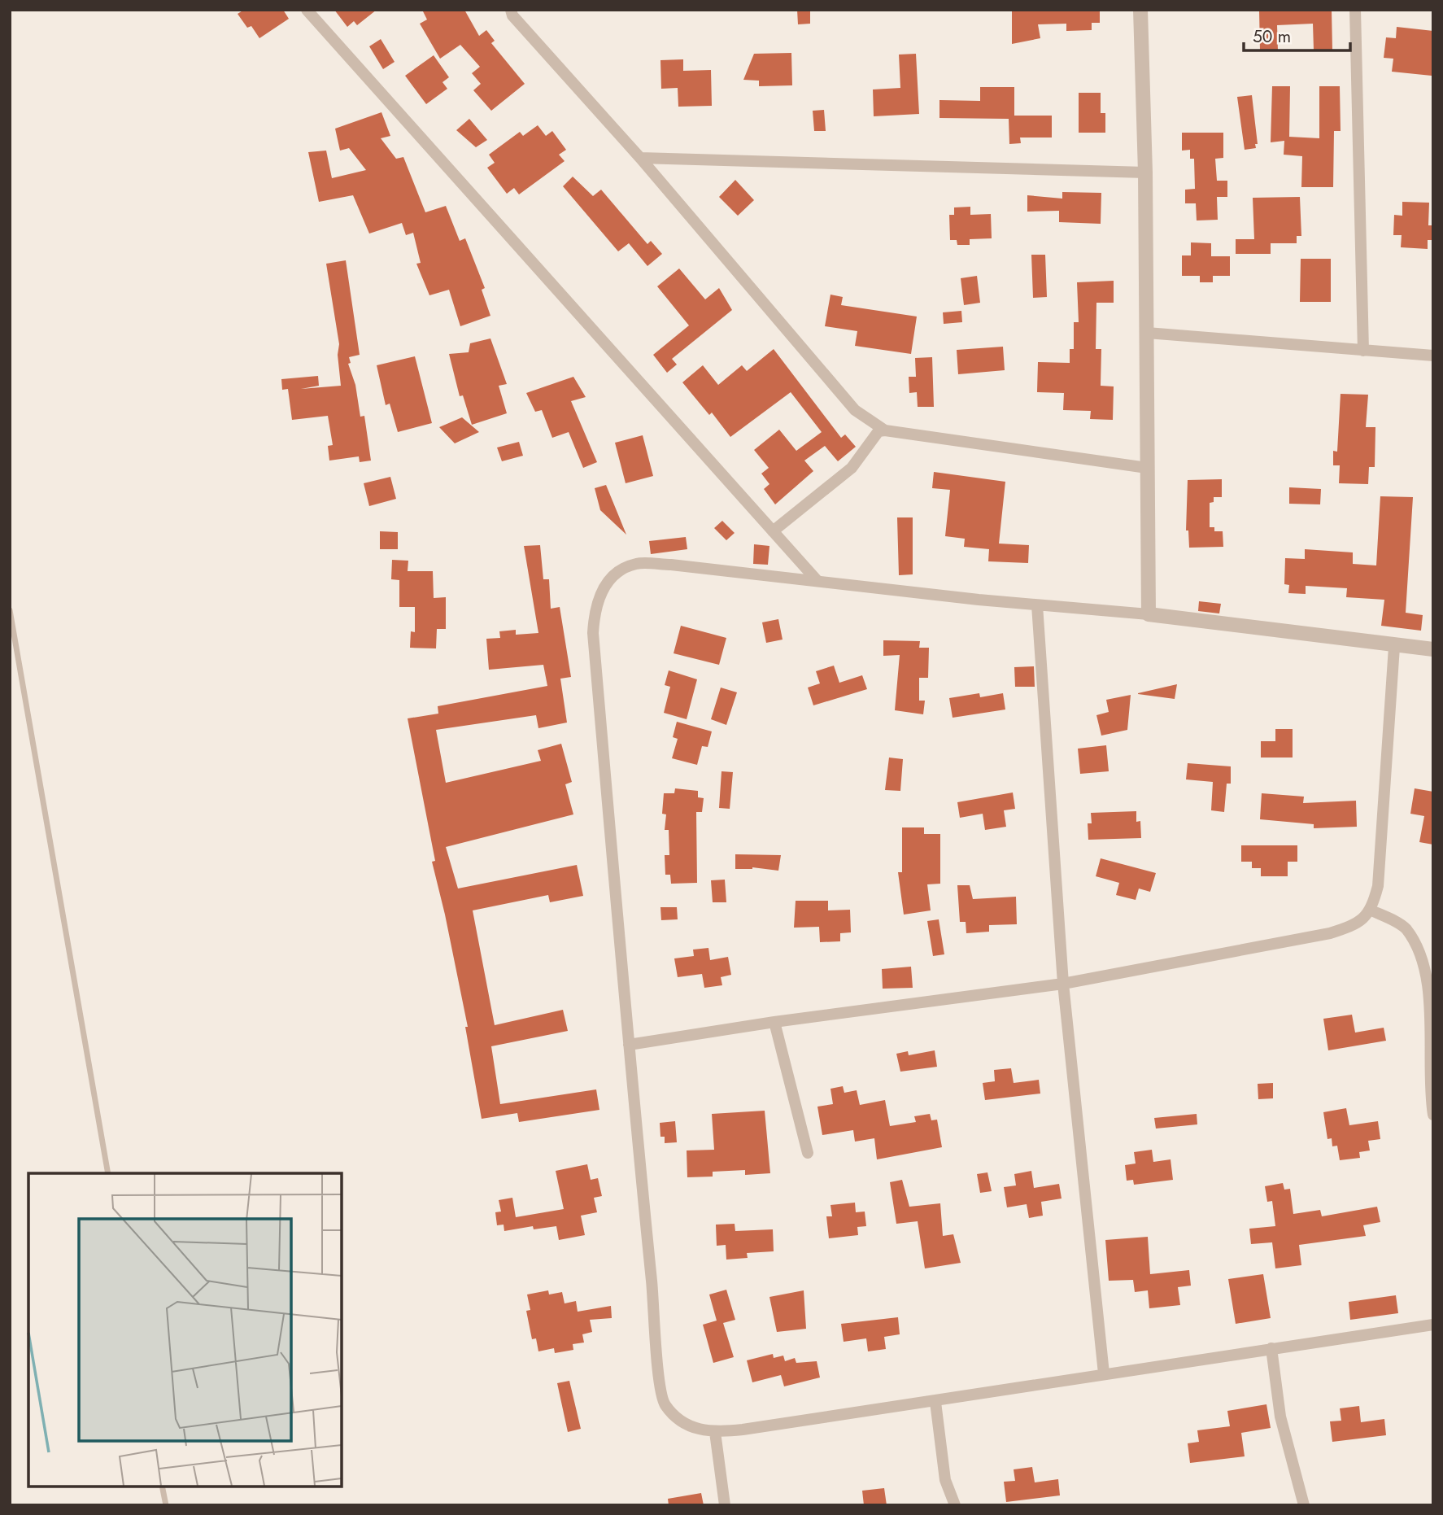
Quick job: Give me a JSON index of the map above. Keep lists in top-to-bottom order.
{
  "scale_bar": "50 m"
}
